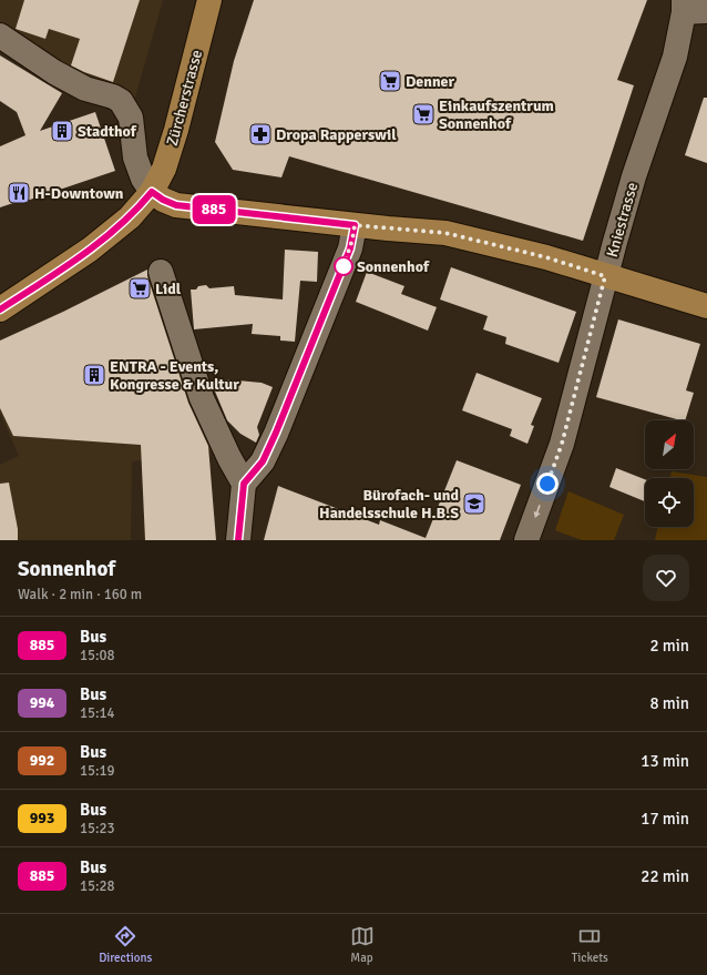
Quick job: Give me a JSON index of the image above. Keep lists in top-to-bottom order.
{
  "streets": {
    "main road": ["Zürcherstrasse"],
    "street": ["Kniestrasse"]
  },
  "one_way": ["Kniestrasse"],
  "places": {
    "supermarket": ["Denner", "Einkaufszentrum Sonnenhof", "Lidl"],
    "building": ["Stadthof", "ENTRA - Events, Kongresse & Kultur"],
    "pharmacy": ["Dropa Rapperswil"],
    "restaurant": ["H-Downtown"],
    "other": ["Sonnenhof"],
    "school or university": ["Bürofach- und Handelsschule H.B.S"]
  },
  "lines": ["bus line 885"],
  "north": "top right",
  "page": {
    "on_map": "885",
    "heading": ["Sonnenhof", "Walk · 2 min · 160 m"],
    "list": [
      {
        "mark": "885",
        "name": "Bus",
        "note": "15:08",
        "value": "2 min"
      },
      {
        "mark": "994",
        "name": "Bus",
        "note": "15:14",
        "value": "8 min"
      },
      {
        "mark": "992",
        "name": "Bus",
        "note": "15:19",
        "value": "13 min"
      },
      {
        "mark": "993",
        "name": "Bus",
        "note": "15:23",
        "value": "17 min"
      },
      {
        "mark": "885",
        "name": "Bus",
        "note": "15:28",
        "value": "22 min"
      }
    ],
    "tabs": ["Directions", "Map", "Tickets"]
  }
}
